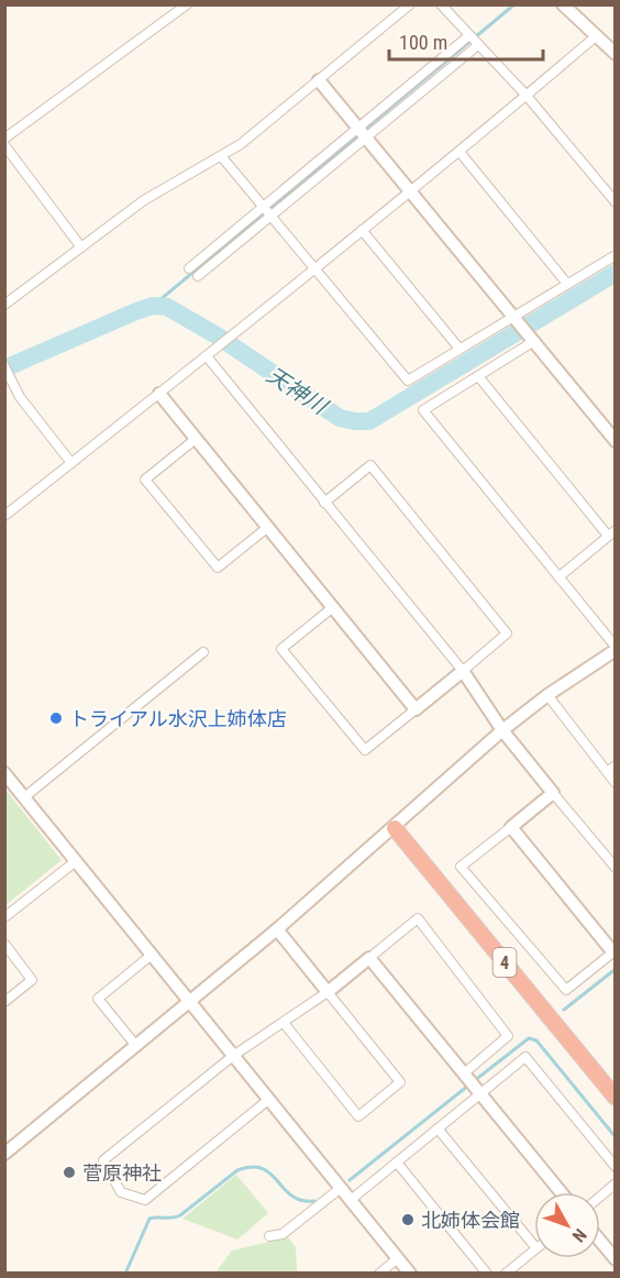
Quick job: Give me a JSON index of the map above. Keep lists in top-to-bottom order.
{
  "streets": {
    "highway": ["4"]
  },
  "water": ["天神川"],
  "places": ["トライアル水沢上姉体店", "菅原神社", "北姉体会館"],
  "scale_bar": "100 m",
  "north": "bottom right"
}
